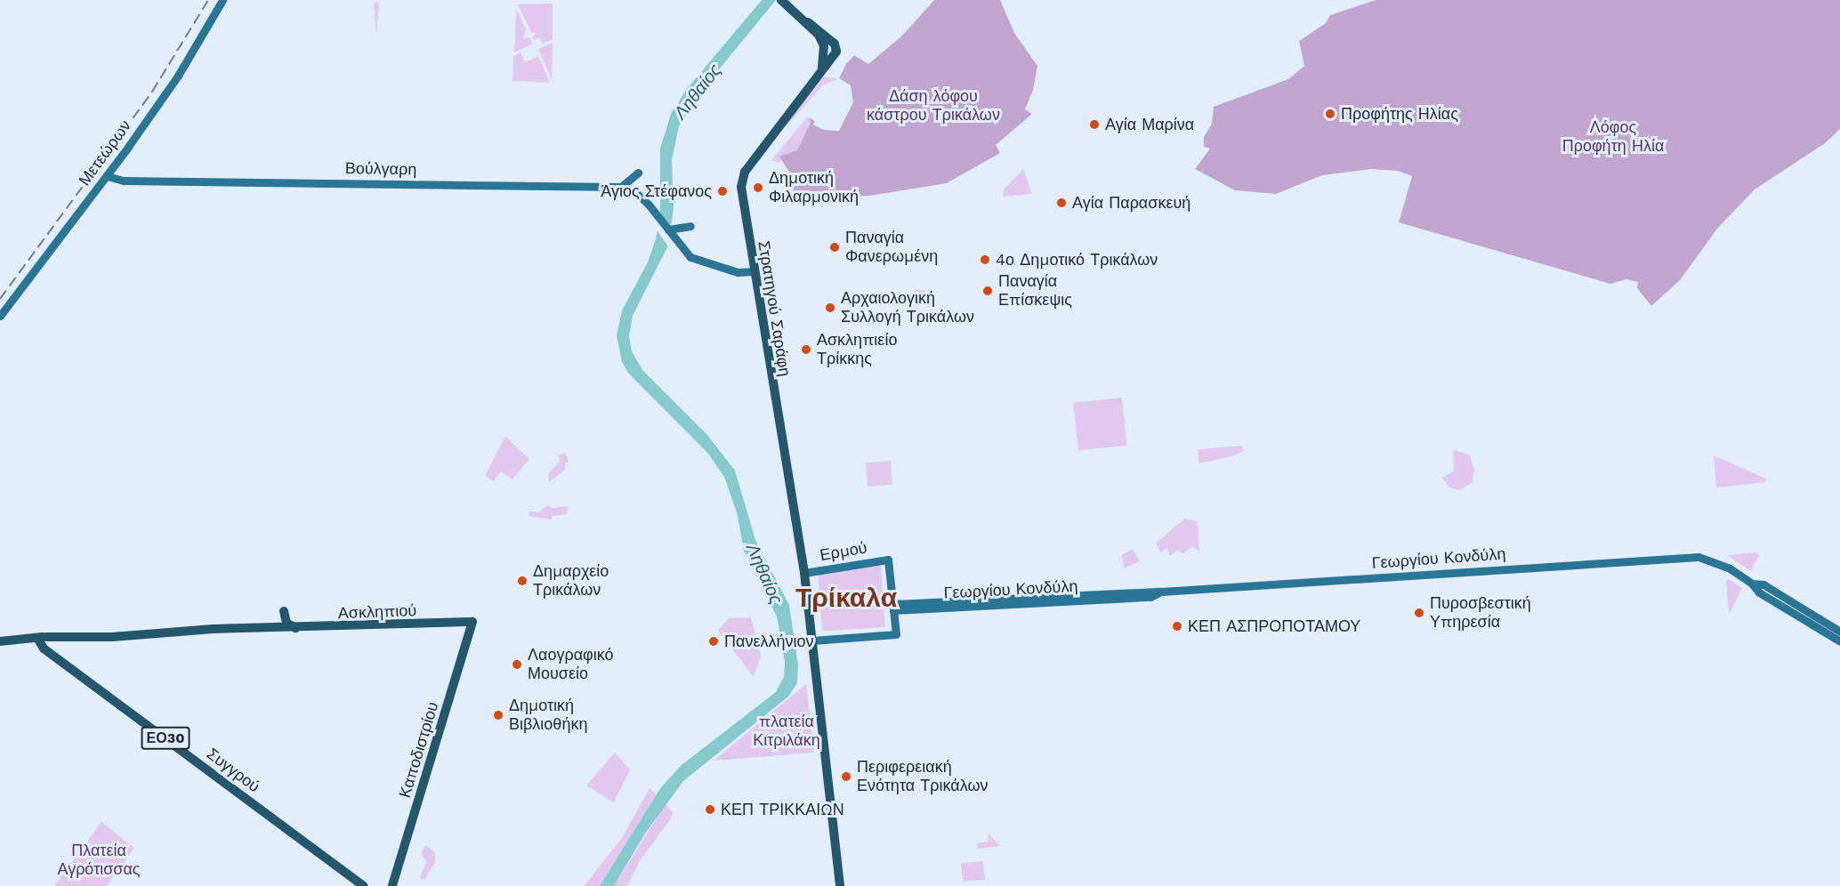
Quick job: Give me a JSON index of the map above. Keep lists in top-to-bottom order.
{
  "streets": {
    "main road": [
      "Μετεώρων",
      "Βούλγαρη",
      "Στρατηγού Σαράφη",
      "Ερμού",
      "Γεωργίου Κονδύλη",
      "Ασκληπιού",
      "ΕΟ30",
      "Καποδιστρίου",
      "Συγγρού"
    ]
  },
  "crossings": [
    ["Μετεώρων", "Βούλγαρη"],
    ["Στρατηγού Σαράφη", "Ερμού"],
    ["Ερμού", "Γεωργίου Κονδύλη"],
    ["Ασκληπιού", "Καποδιστρίου"],
    ["Ασκληπιού", "Συγγρού"]
  ],
  "districts": ["Τρίκαλα"],
  "water": ["Ληθαίος"],
  "parks": [
    "Δάση λόφου κάστρου Τρικάλων",
    "Λόφος Προφήτη Ηλία",
    "πλατεία Κιτριλάκη",
    "Πλατεία Αγρότισσας"
  ],
  "places": [
    "Προφήτης Ηλίας",
    "Αγία Μαρίνα",
    "Δημοτική Φιλαρμονική",
    "Άγιος Στέφανος",
    "Αγία Παρασκευή",
    "Παναγία Φανερωμένη",
    "4ο Δημοτικό Τρικάλων",
    "Παναγία Επίσκεψις",
    "Αρχαιολογική Συλλογή Τρικάλων",
    "Ασκληπιείο Τρίκκης",
    "Δημαρχείο Τρικάλων",
    "Πυροσβεστική Υπηρεσία",
    "ΚΕΠ ΑΣΠΡΟΠΟΤΑΜΟΥ",
    "Πανελλήνιον",
    "Λαογραφικό Μουσείο",
    "Δημοτική Βιβλιοθήκη",
    "Περιφερειακή Ενότητα Τρικάλων",
    "ΚΕΠ ΤΡΙΚΚΑΙΩΝ"
  ]
}
